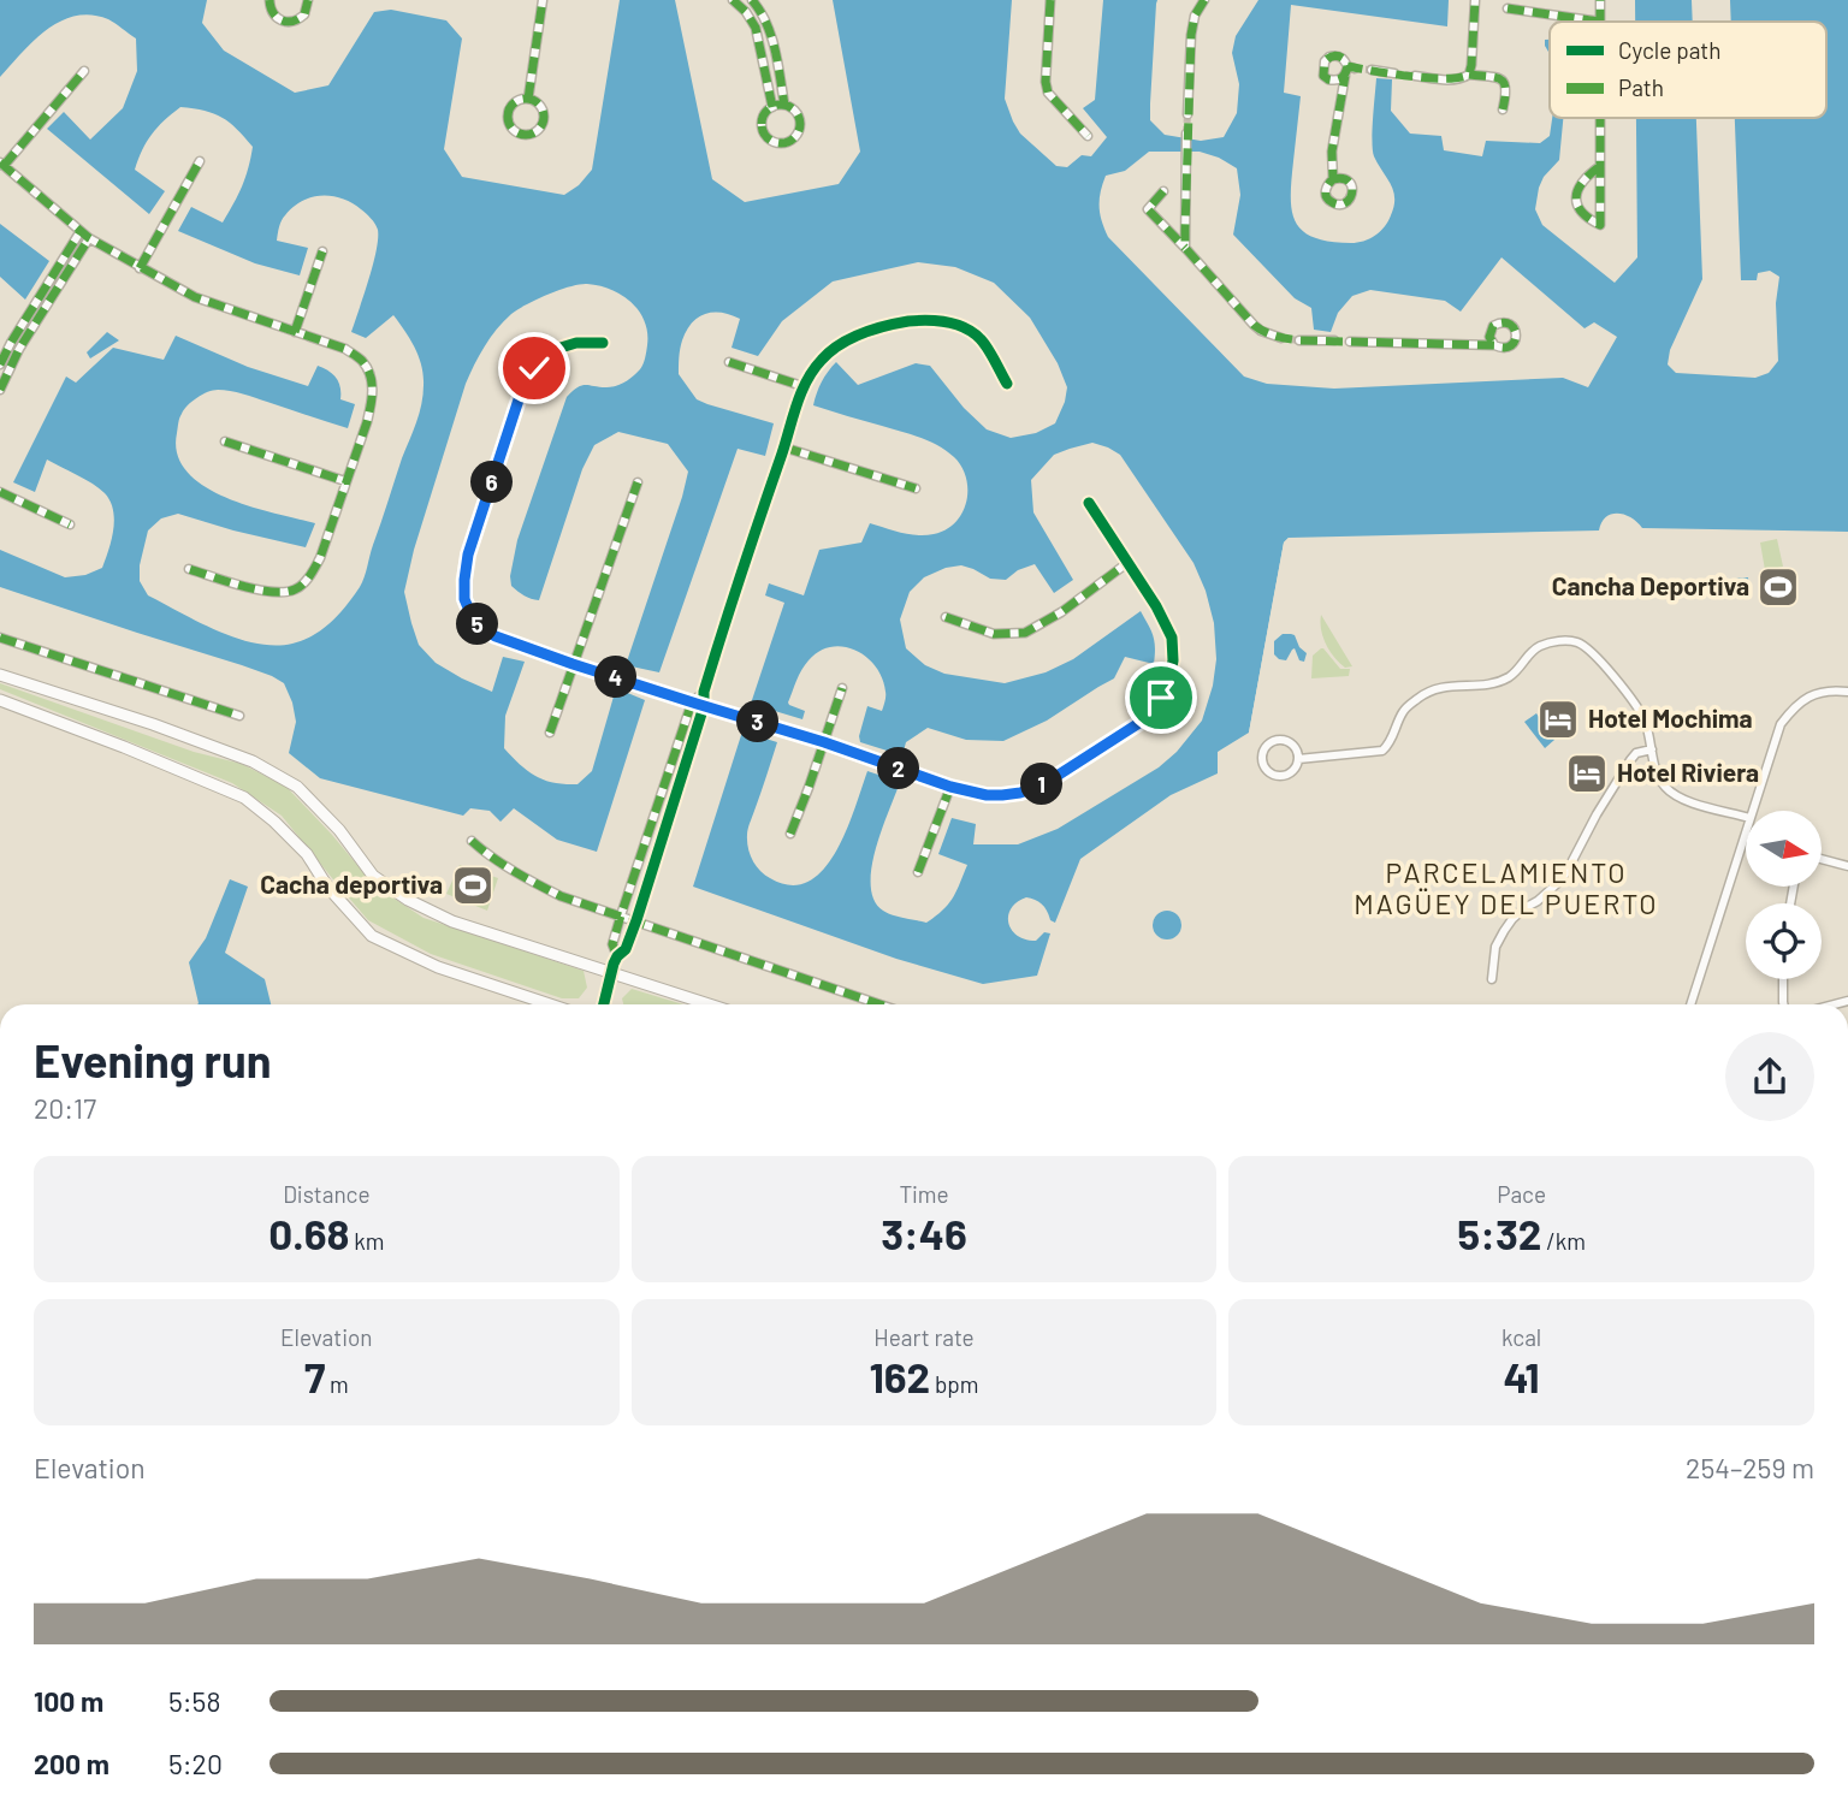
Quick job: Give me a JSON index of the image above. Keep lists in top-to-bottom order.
{
  "districts": ["PARCELAMIENTO MAGÜEY DEL PUERTO"],
  "places": {
    "sports": ["Cancha Deportiva", "Cacha deportiva"],
    "hotel": ["Hotel Mochima", "Hotel Riviera"]
  },
  "legend": ["Cycle path", "Path"],
  "north": "right",
  "page": {
    "pins": [
      "6",
      "5",
      "4",
      "3",
      "2",
      "1"
    ],
    "heading": ["Evening run", "20:17"],
    "stats": [
      ["Distance", "0.68 km"],
      ["Time", "3:46"],
      ["Pace", "5:32 /km"],
      ["Elevation", "7 m"],
      ["Heart rate", "162 bpm"],
      ["kcal", "41"]
    ],
    "chart": ["Elevation", "254–259 m"],
    "list": [
      {
        "name": "100 m",
        "note": "5:58"
      },
      {
        "name": "200 m",
        "note": "5:20"
      }
    ]
  }
}
